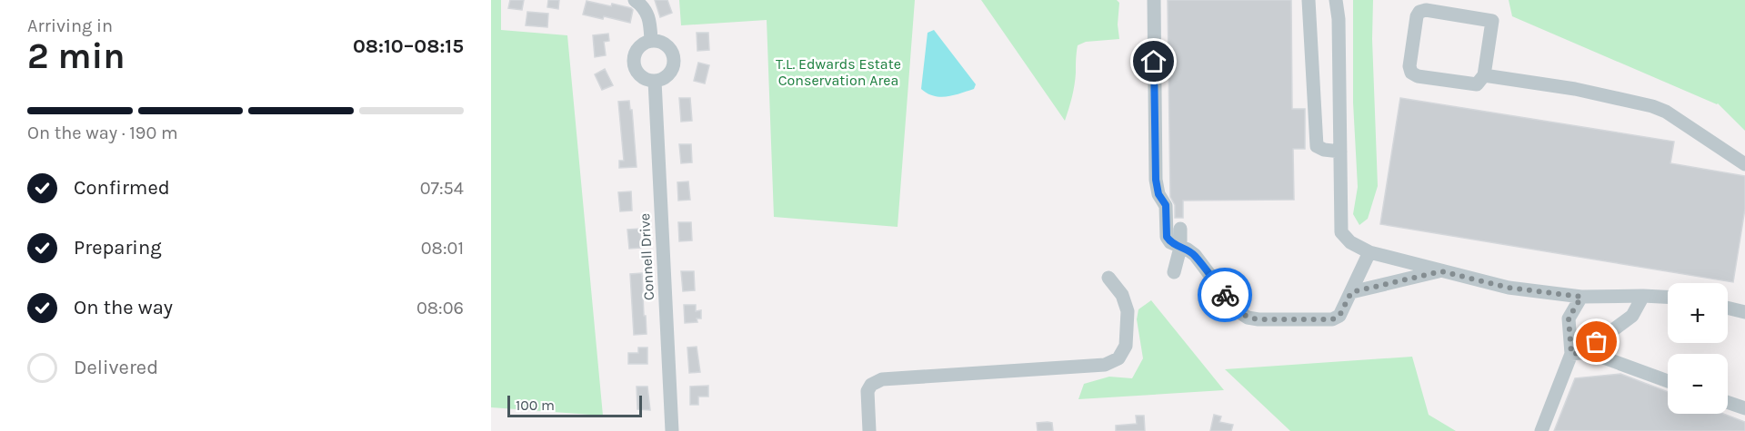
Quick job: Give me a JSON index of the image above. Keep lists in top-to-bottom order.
{
  "streets": {
    "street": ["Connell Drive"]
  },
  "parks": ["T.L. Edwards Estate Conservation Area"],
  "scale_bar": "100 m",
  "page": {
    "heading": ["2 min", "Arriving in", "08:10–08:15"],
    "bar": "On the way · 190 m",
    "list": [
      ["Confirmed", "07:54"],
      ["Preparing", "08:01"],
      ["On the way", "08:06"],
      "Delivered"
    ],
    "map_buttons": ["+", "−"],
    "scale": "100 m"
  }
}
